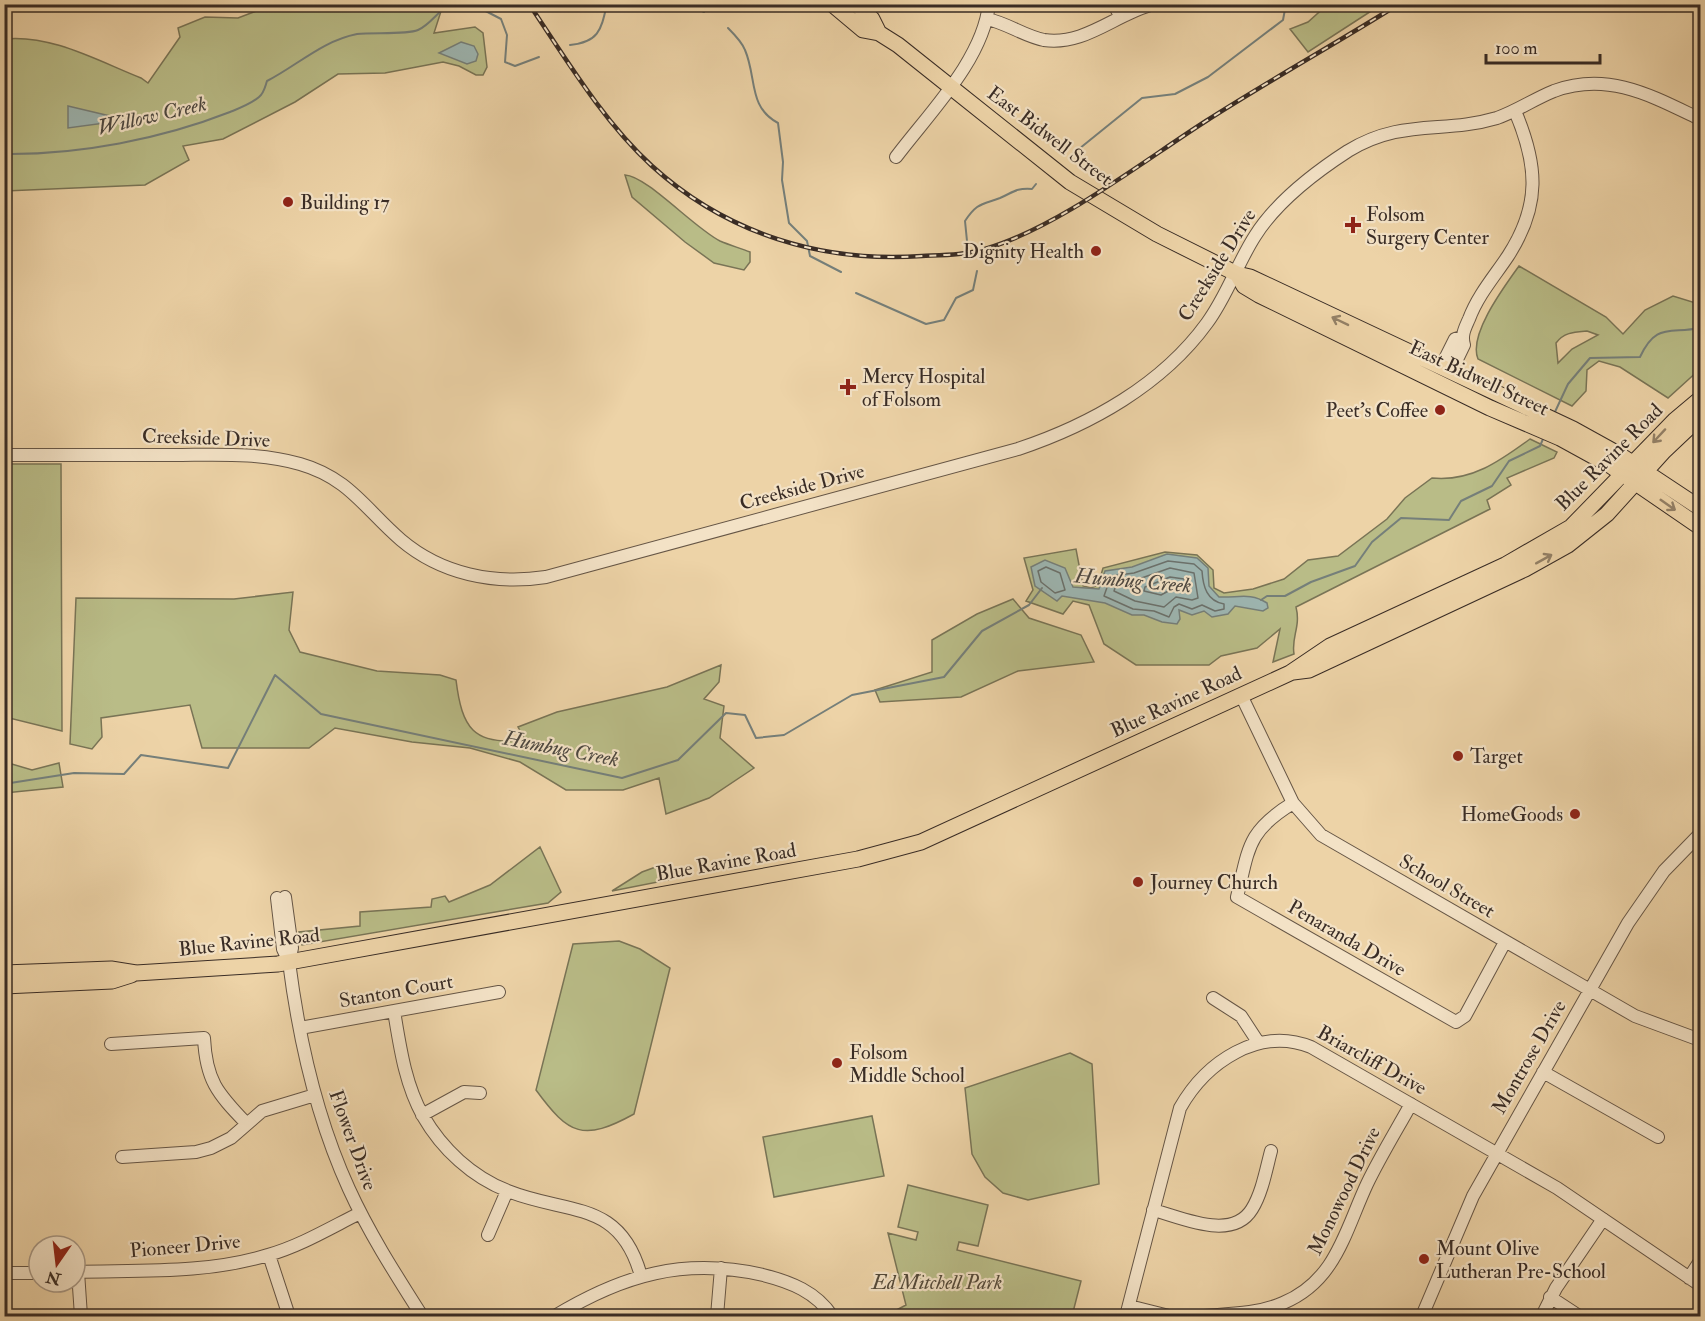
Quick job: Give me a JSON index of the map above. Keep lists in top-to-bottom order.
{
  "streets": {
    "main road": ["East Bidwell Street", "Blue Ravine Road"],
    "street": [
      "Creekside Drive",
      "School Street",
      "Penaranda Drive",
      "Stanton Court",
      "Montrose Drive",
      "Briarcliff Drive",
      "Flower Drive",
      "Monowood Drive",
      "Pioneer Drive"
    ]
  },
  "crossings": [
    ["East Bidwell Street", "Creekside Drive"],
    ["East Bidwell Street", "Blue Ravine Road"],
    ["Blue Ravine Road", "School Street"],
    ["Blue Ravine Road", "Flower Drive"],
    ["School Street", "Penaranda Drive"],
    ["School Street", "Montrose Drive"],
    ["Stanton Court", "Flower Drive"],
    ["Montrose Drive", "Briarcliff Drive"],
    ["Briarcliff Drive", "Monowood Drive"],
    ["Flower Drive", "Pioneer Drive"]
  ],
  "water": ["Willow Creek", "Humbug Creek"],
  "parks": ["Ed Mitchell Park"],
  "places": {
    "other": [
      "Building 17",
      "Dignity Health",
      "Peet's Coffee",
      "Target",
      "HomeGoods",
      "Journey Church",
      "Folsom Middle School",
      "Mount Olive Lutheran Pre-School"
    ],
    "health": ["Folsom Surgery Center", "Mercy Hospital of Folsom"]
  },
  "scale_bar": "100 m",
  "north": "bottom"
}
